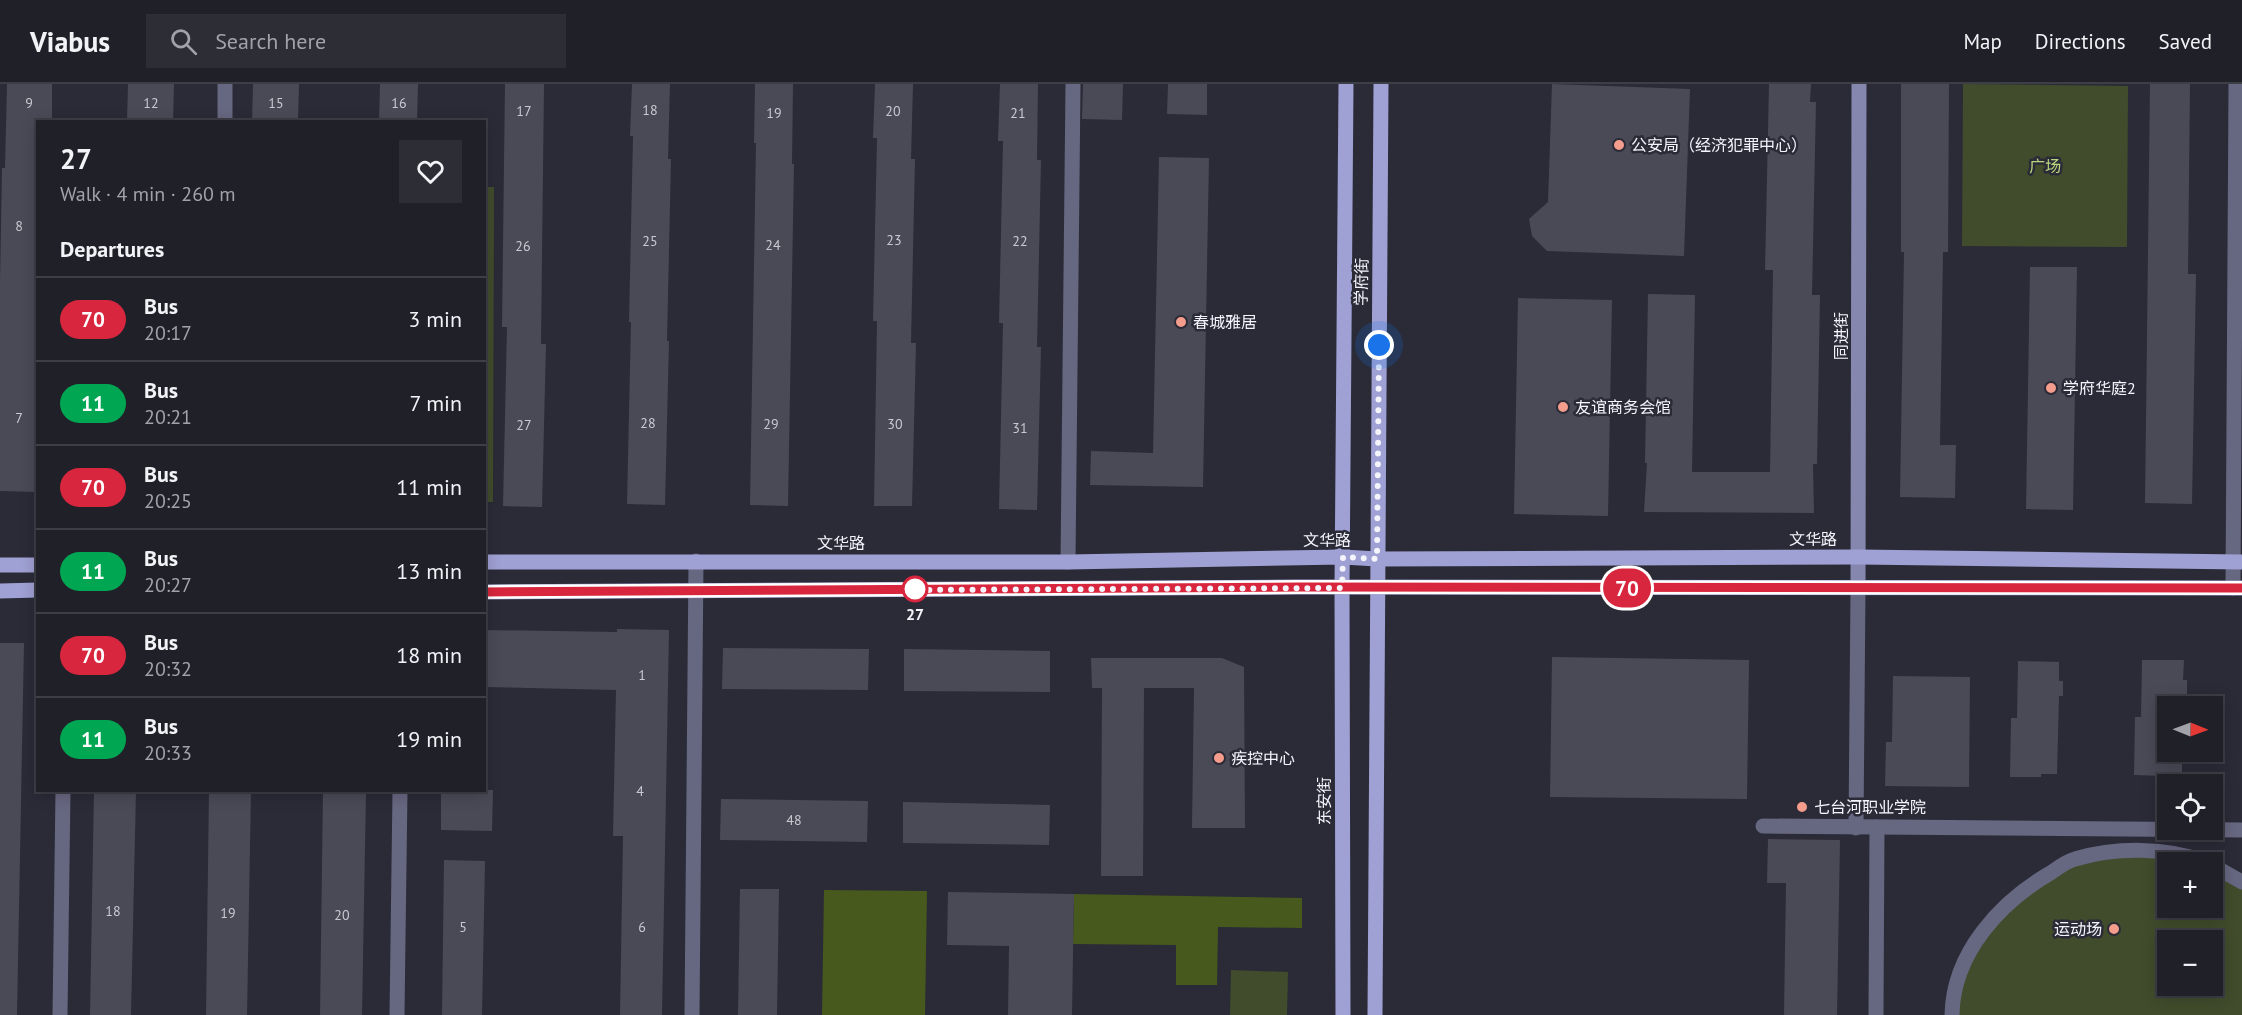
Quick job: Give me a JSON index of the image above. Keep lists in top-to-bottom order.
{
  "streets": {
    "main road": ["学府街", "文华路", "东安街"],
    "street": ["同进街"]
  },
  "crossings": [
    ["学府街", "文华路"],
    ["学府街", "东安街"],
    ["同进街", "文华路"]
  ],
  "parks": ["广场"],
  "places": [
    "公安局（经济犯罪中心）",
    "春城雅居",
    "学府华庭2",
    "友谊商务会馆",
    "27",
    "疾控中心",
    "七台河职业学院",
    "运动场"
  ],
  "lines": ["bus line 70"],
  "house_numbers": [
    "9",
    "12",
    "15",
    "16",
    "18",
    "17",
    "20",
    "19",
    "21",
    "8",
    "23",
    "25",
    "22",
    "24",
    "26",
    "7",
    "28",
    "29",
    "30",
    "27",
    "31",
    "1",
    "4",
    "48",
    "18",
    "19",
    "20",
    "5",
    "6"
  ],
  "north": "right",
  "page": {
    "header": "Viabus",
    "search": "Search here",
    "nav": ["Map", "Directions", "Saved"],
    "on_map": "70",
    "heading": [
      ["27", "Walk · 4 min · 260 m"],
      "Departures"
    ],
    "list": [
      {
        "mark": "70",
        "name": "Bus",
        "note": "20:17",
        "value": "3 min"
      },
      {
        "mark": "11",
        "name": "Bus",
        "note": "20:21",
        "value": "7 min"
      },
      {
        "mark": "70",
        "name": "Bus",
        "note": "20:25",
        "value": "11 min"
      },
      {
        "mark": "11",
        "name": "Bus",
        "note": "20:27",
        "value": "13 min"
      },
      {
        "mark": "70",
        "name": "Bus",
        "note": "20:32",
        "value": "18 min"
      },
      {
        "mark": "11",
        "name": "Bus",
        "note": "20:33",
        "value": "19 min"
      }
    ],
    "map_buttons": ["+", "−"]
  }
}
